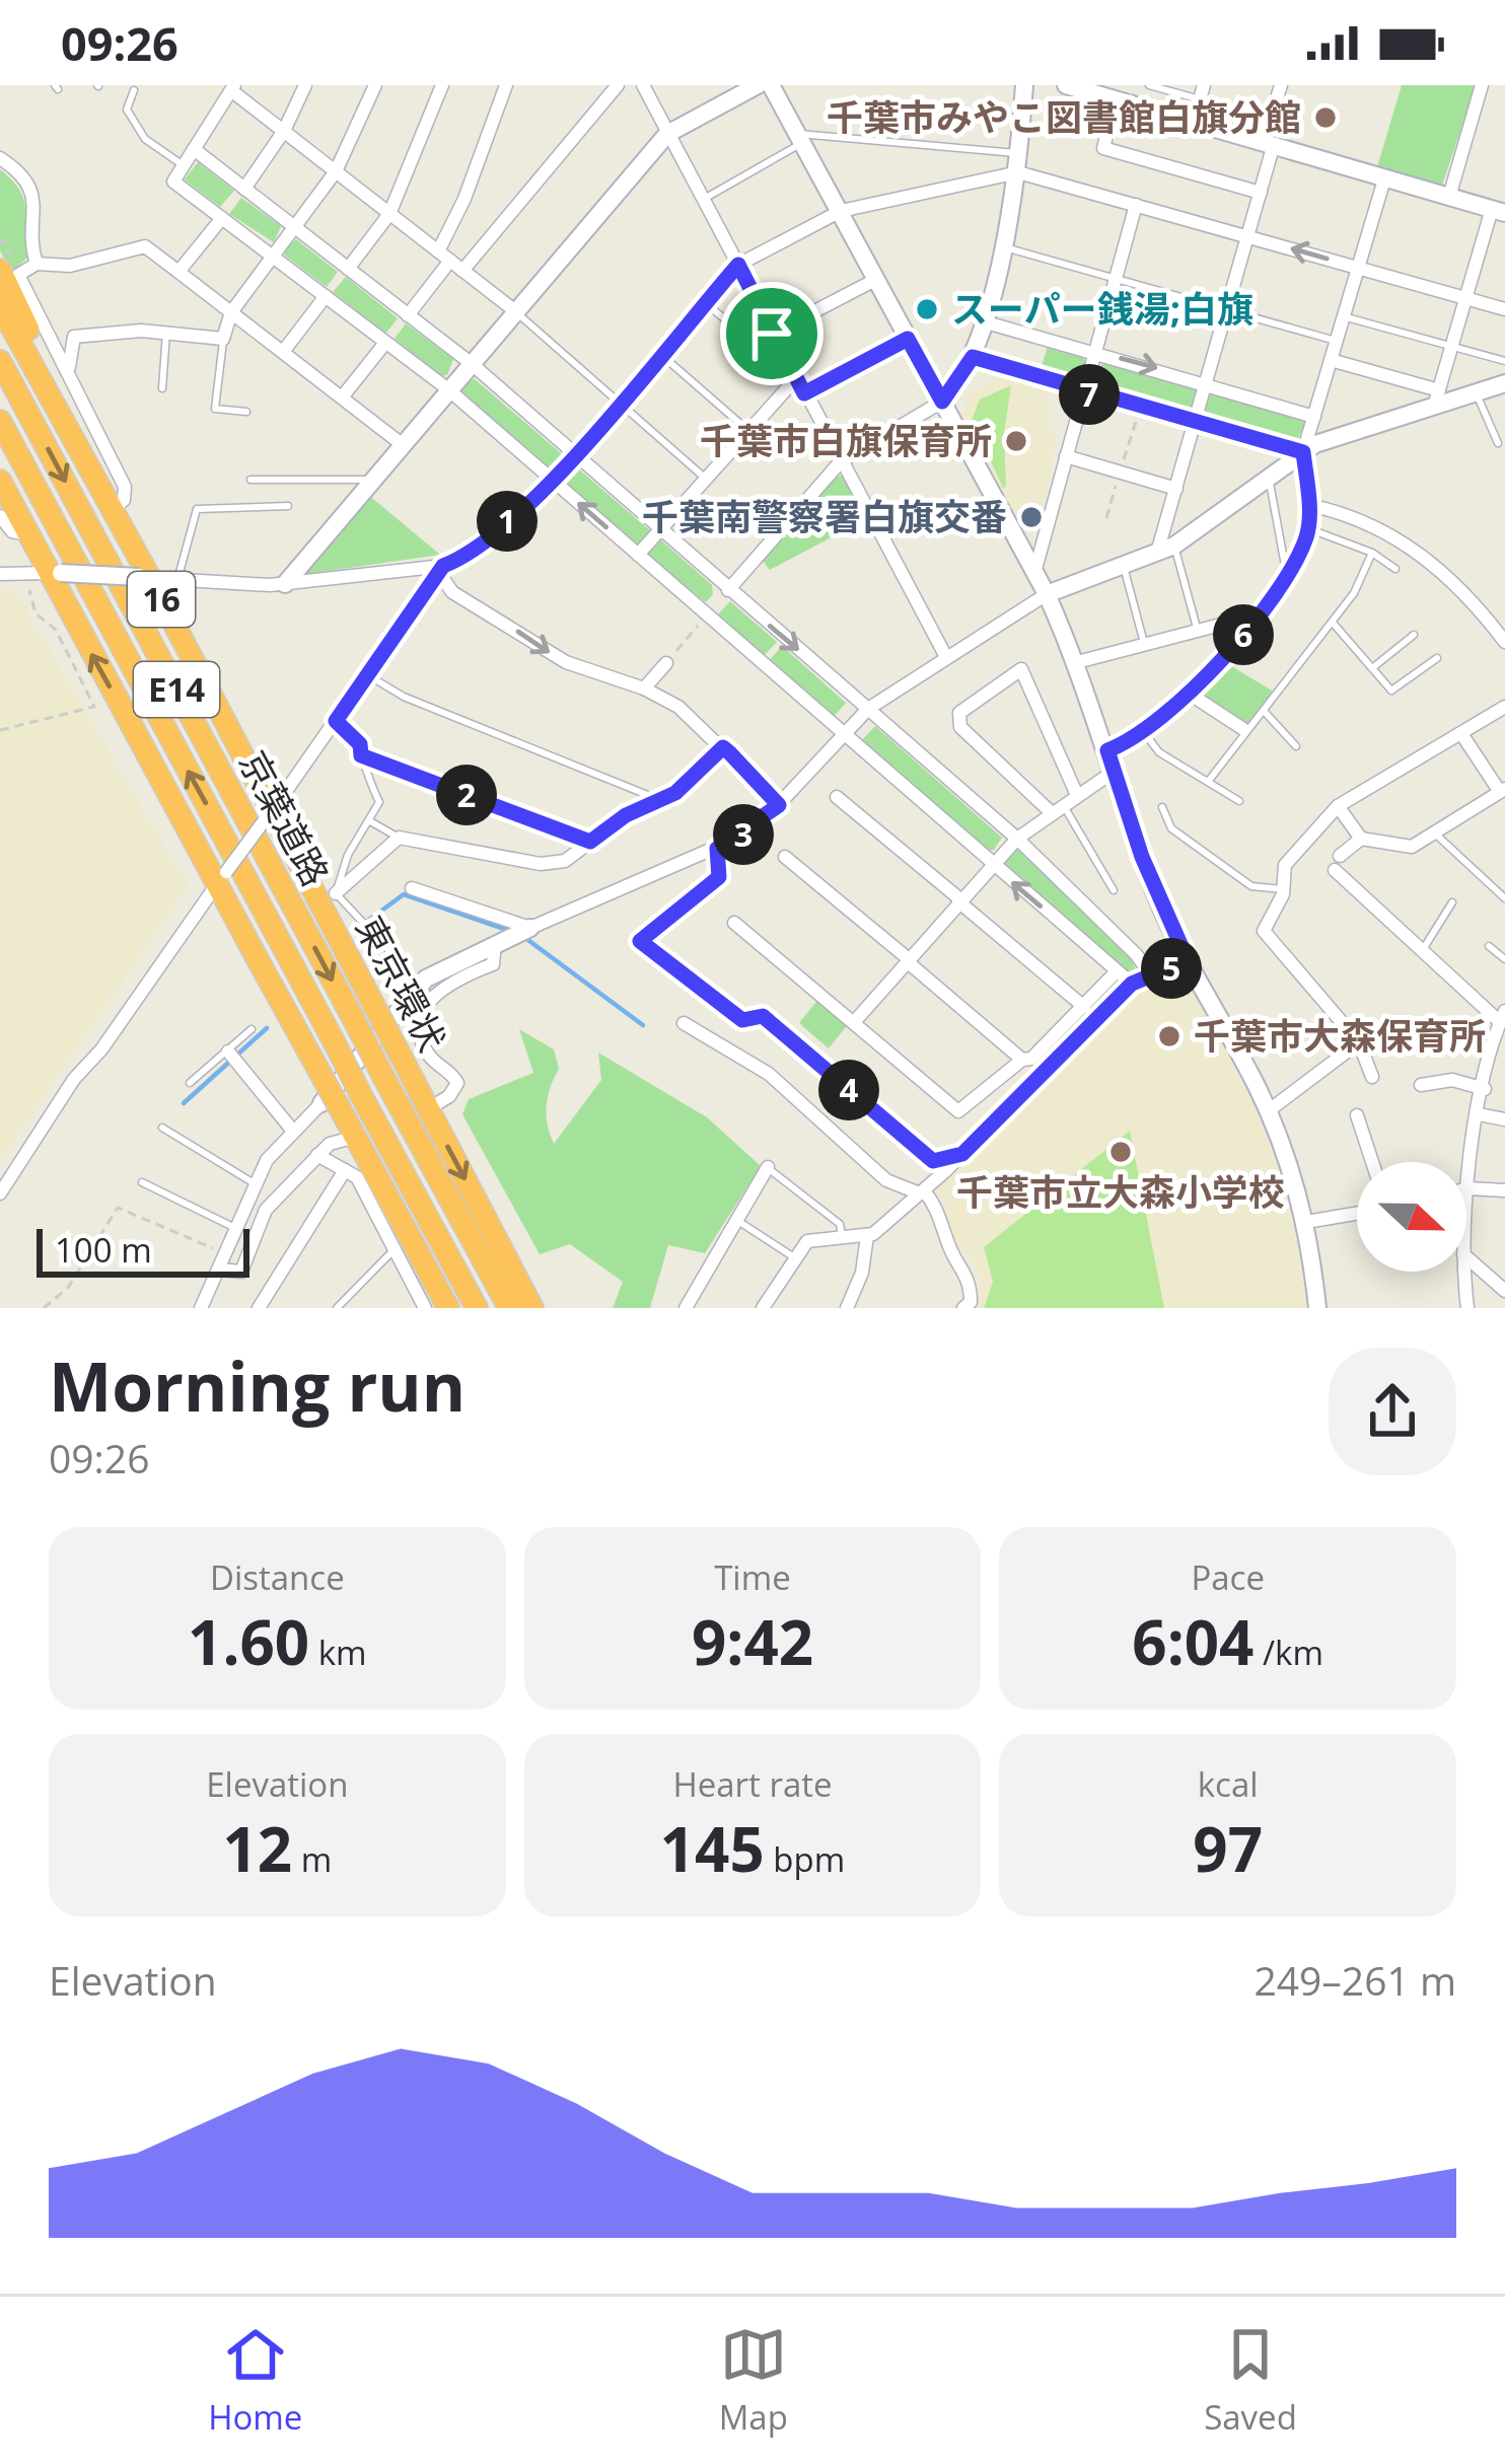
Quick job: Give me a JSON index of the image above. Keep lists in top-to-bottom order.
{
  "streets": {
    "highway": [
      "16",
      "E14",
      "京葉道路",
      "東京環状"
    ]
  },
  "crossings": [
    ["16", "東京環状"]
  ],
  "places": [
    "千葉市みやこ図書館白旗分館",
    "スーパー銭湯;白旗",
    "千葉市白旗保育所",
    "千葉南警察署白旗交番",
    "千葉市大森保育所",
    "千葉市立大森小学校"
  ],
  "scale_bar": "100 m",
  "north": "right",
  "page": {
    "status": "09:26",
    "pins": [
      "7",
      "1",
      "6",
      "2",
      "3",
      "5",
      "4"
    ],
    "scale": "100 m",
    "heading": ["Morning run", "09:26"],
    "stats": [
      ["Distance", "1.60 km"],
      ["Time", "9:42"],
      ["Pace", "6:04 /km"],
      ["Elevation", "12 m"],
      ["Heart rate", "145 bpm"],
      ["kcal", "97"]
    ],
    "chart": ["Elevation", "249–261 m"],
    "tabs": ["Home", "Map", "Saved"]
  }
}
